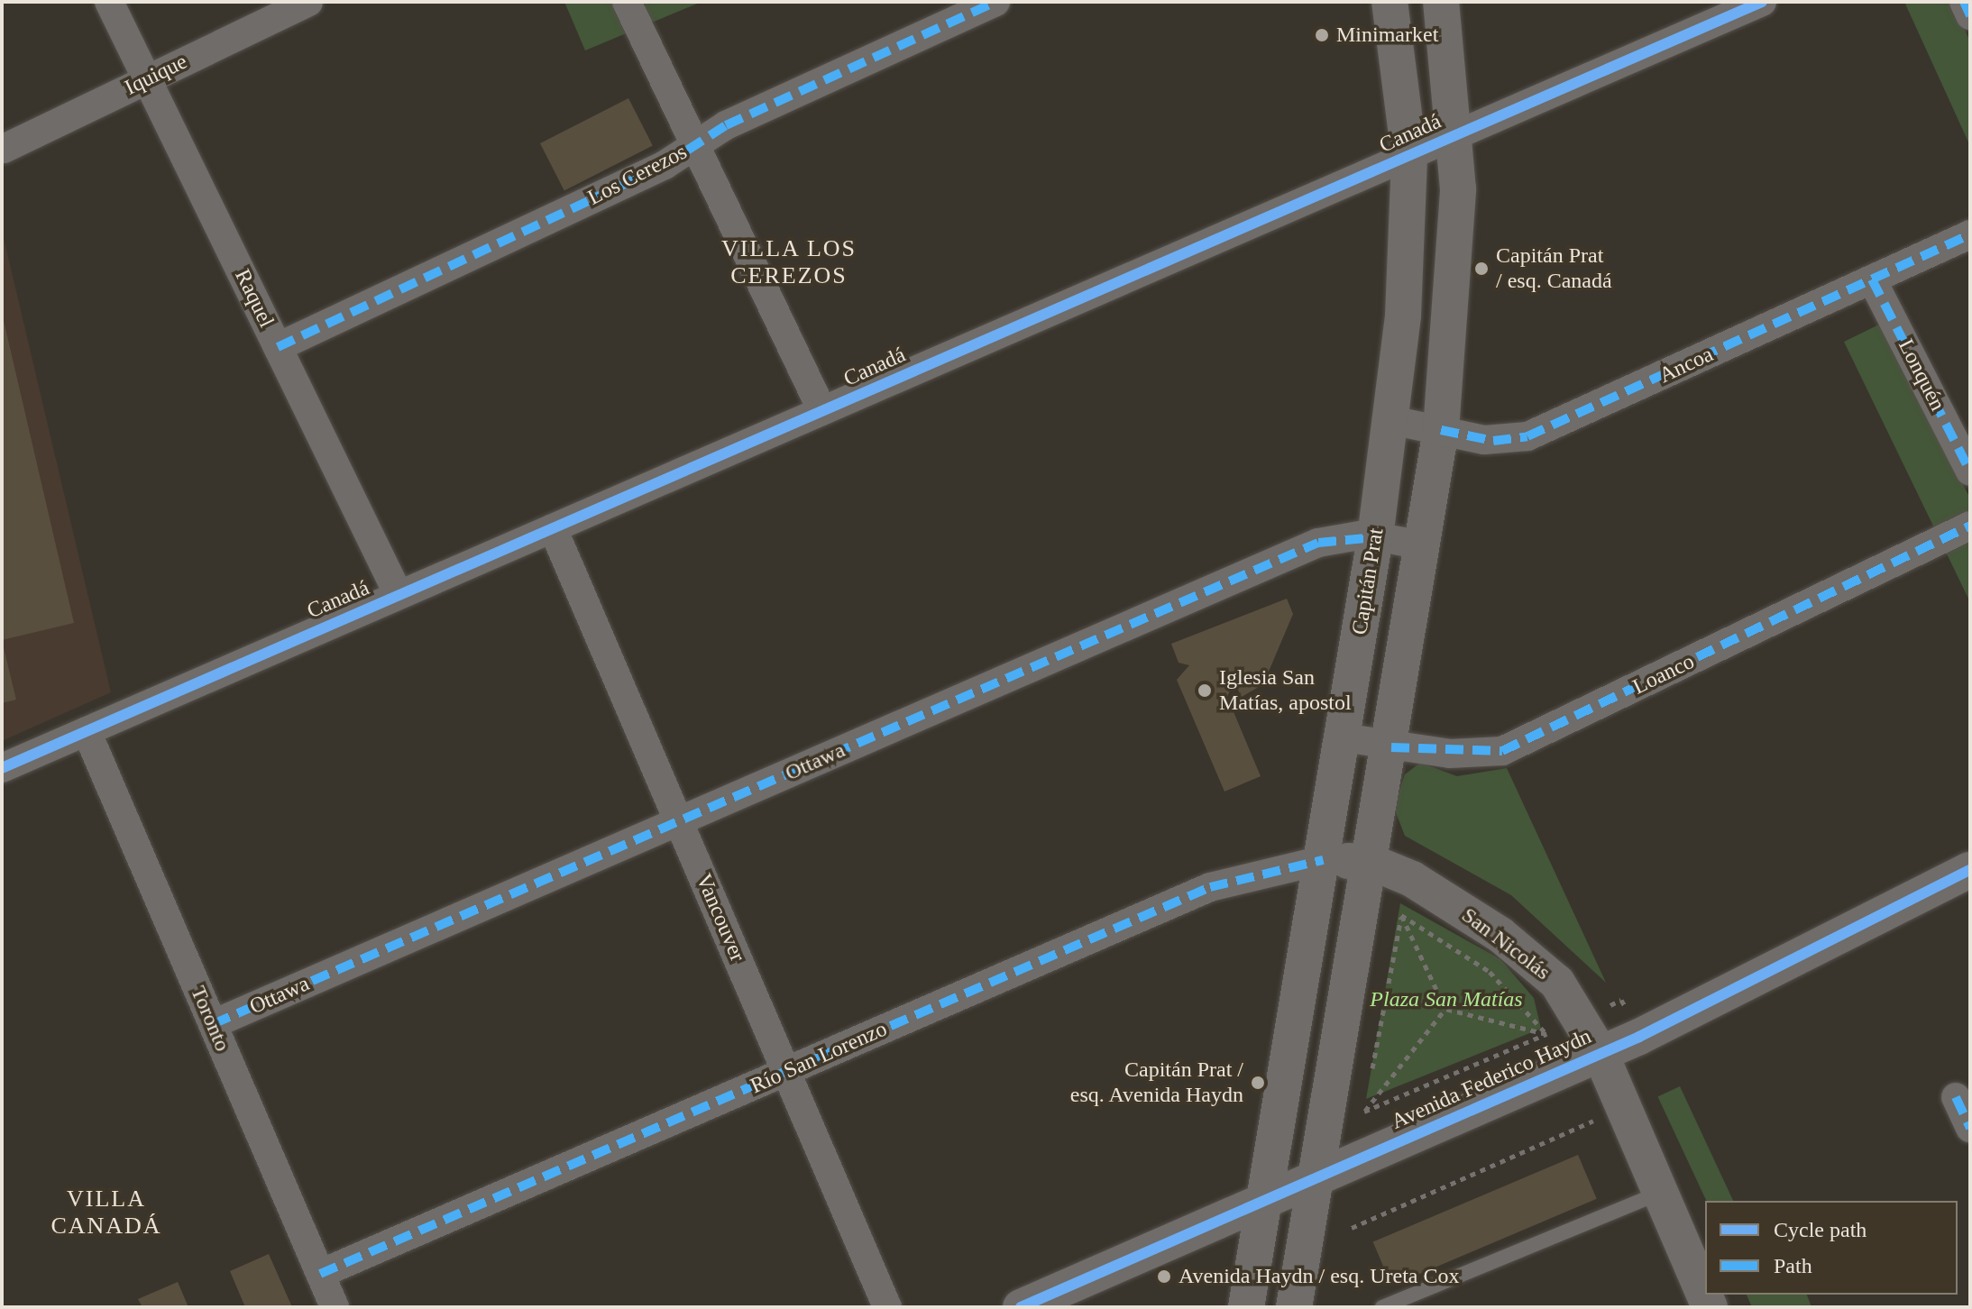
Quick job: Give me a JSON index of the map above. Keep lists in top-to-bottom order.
{
  "streets": {
    "street": [
      "Iquique",
      "Canadá",
      "Los Cerezos",
      "Raquel",
      "Ancoa",
      "Lonquén",
      "Capitán Prat",
      "Loanco",
      "Ottawa",
      "Vancouver",
      "San Nicolás",
      "Toronto",
      "Río San Lorenzo",
      "Avenida Federico Haydn"
    ]
  },
  "crossings": [
    ["Iquique", "Raquel"],
    ["Canadá", "Raquel"],
    ["Canadá", "Capitán Prat"],
    ["Canadá", "Vancouver"],
    ["Canadá", "Toronto"],
    ["Los Cerezos", "Raquel"],
    ["Ancoa", "Lonquén"],
    ["Ancoa", "Capitán Prat"],
    ["Capitán Prat", "Loanco"],
    ["Capitán Prat", "Ottawa"],
    ["Capitán Prat", "San Nicolás"],
    ["Capitán Prat", "Río San Lorenzo"],
    ["Capitán Prat", "Avenida Federico Haydn"],
    ["Ottawa", "Vancouver"],
    ["Ottawa", "Toronto"],
    ["Vancouver", "Río San Lorenzo"],
    ["San Nicolás", "Río San Lorenzo"],
    ["San Nicolás", "Avenida Federico Haydn"],
    ["Toronto", "Río San Lorenzo"]
  ],
  "districts": ["VILLA LOS CEREZOS", "VILLA CANADÁ"],
  "parks": ["Plaza San Matías"],
  "places": [
    "Minimarket",
    "Capitán Prat / esq. Canadá",
    "Iglesia San Matías, apostol",
    "Capitán Prat / esq. Avenida Haydn",
    "Avenida Haydn / esq. Ureta Cox"
  ],
  "legend": ["Cycle path", "Path"]
}
